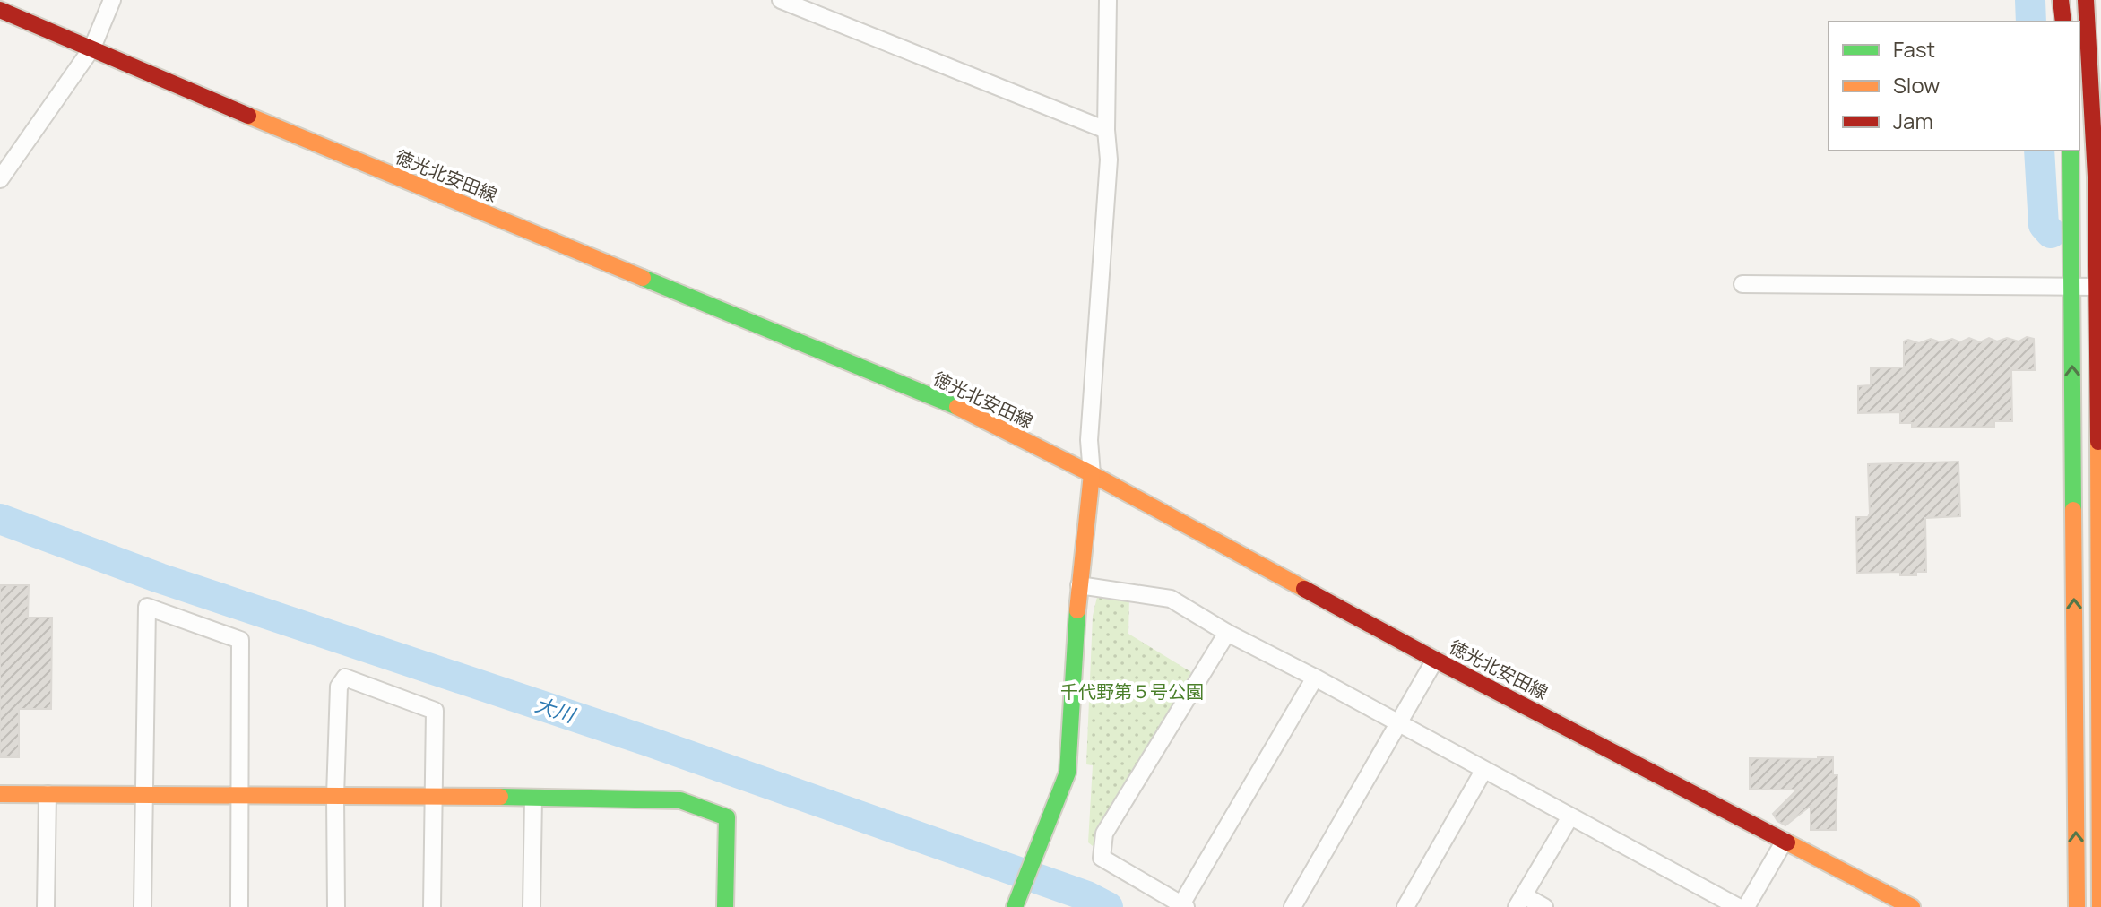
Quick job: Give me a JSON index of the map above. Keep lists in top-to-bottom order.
{
  "streets": {
    "street": ["徳光北安田線"]
  },
  "water": ["大川"],
  "parks": ["千代野第５号公園"],
  "legend": ["Fast", "Slow", "Jam"]
}
